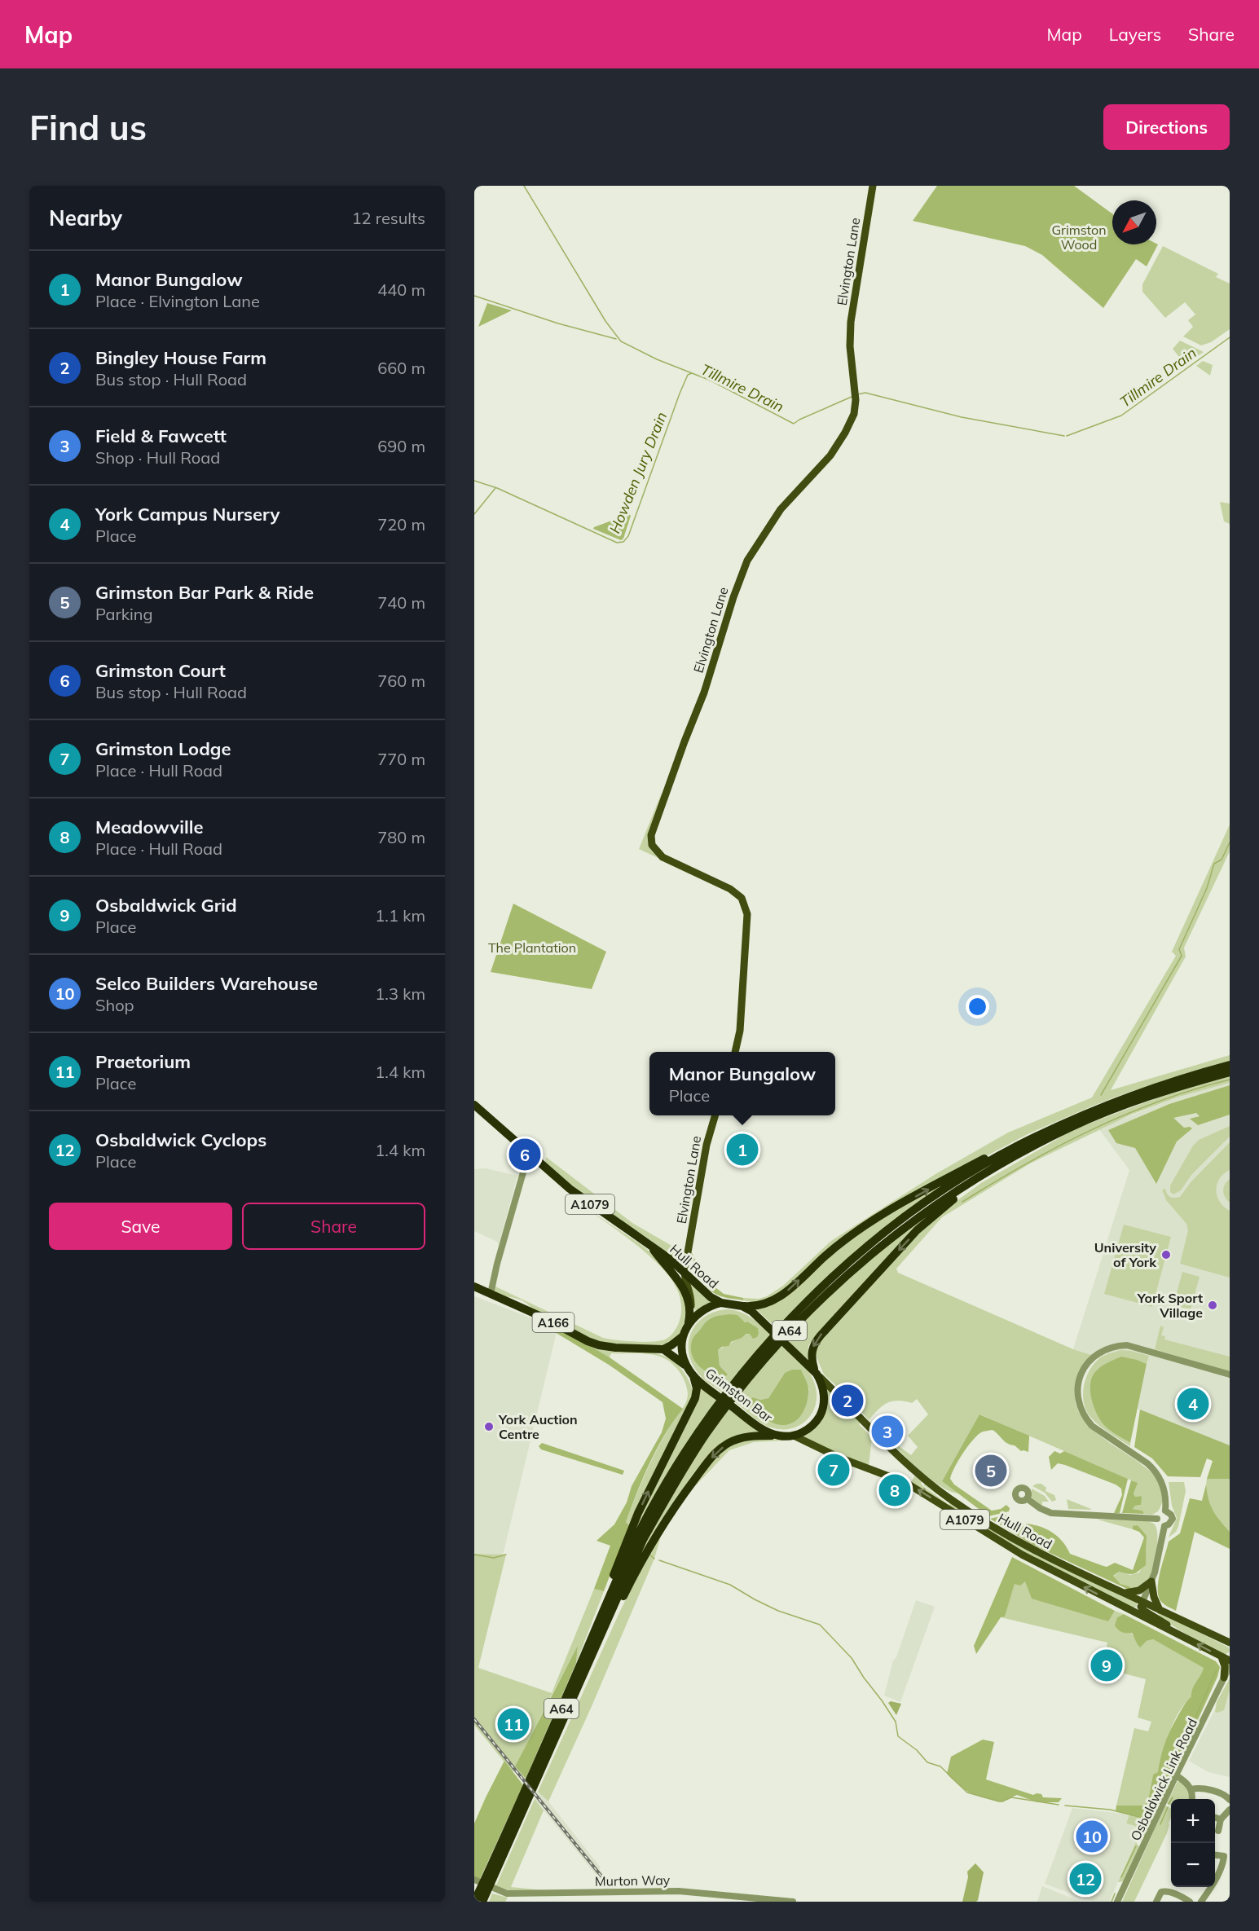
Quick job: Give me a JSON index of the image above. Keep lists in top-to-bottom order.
{
  "streets": {
    "highway": [
      "A1079",
      "Hull Road",
      "A166",
      "A64",
      "Grimston Bar"
    ],
    "main road": ["Elvington Lane"],
    "street": ["Osbaldwick Link Road", "Murton Way"]
  },
  "crossings": [
    ["Elvington Lane", "Hull Road"],
    ["Hull Road", "Grimston Bar"]
  ],
  "water": ["Tillmire Drain", "Howden Jury Drain"],
  "parks": ["Grimston Wood", "The Plantation"],
  "places": ["University of York", "York Sport Village", "York Auction Centre"],
  "north": "bottom left",
  "page": {
    "header": "Map",
    "nav": ["Map", "Layers", "Share"],
    "buttons": [
      "Directions",
      ["Save", "Share"]
    ],
    "title": "Find us",
    "heading": ["Nearby", "12 results"],
    "list": [
      {
        "mark": "1",
        "name": "Manor Bungalow",
        "note": "Place · Elvington Lane",
        "value": "440 m"
      },
      {
        "mark": "2",
        "name": "Bingley House Farm",
        "note": "Bus stop · Hull Road",
        "value": "660 m"
      },
      {
        "mark": "3",
        "name": "Field & Fawcett",
        "note": "Shop · Hull Road",
        "value": "690 m"
      },
      {
        "mark": "4",
        "name": "York Campus Nursery",
        "note": "Place",
        "value": "720 m"
      },
      {
        "mark": "5",
        "name": "Grimston Bar Park & Ride",
        "note": "Parking",
        "value": "740 m"
      },
      {
        "mark": "6",
        "name": "Grimston Court",
        "note": "Bus stop · Hull Road",
        "value": "760 m"
      },
      {
        "mark": "7",
        "name": "Grimston Lodge",
        "note": "Place · Hull Road",
        "value": "770 m"
      },
      {
        "mark": "8",
        "name": "Meadowville",
        "note": "Place · Hull Road",
        "value": "780 m"
      },
      {
        "mark": "9",
        "name": "Osbaldwick Grid",
        "note": "Place",
        "value": "1.1 km"
      },
      {
        "mark": "10",
        "name": "Selco Builders Warehouse",
        "note": "Shop",
        "value": "1.3 km"
      },
      {
        "mark": "11",
        "name": "Praetorium",
        "note": "Place",
        "value": "1.4 km"
      },
      {
        "mark": "12",
        "name": "Osbaldwick Cyclops",
        "note": "Place",
        "value": "1.4 km"
      }
    ],
    "popup": ["Manor Bungalow", "Place"],
    "pins": [
      "1",
      "6",
      "2",
      "4",
      "3",
      "7",
      "5",
      "8",
      "9",
      "11",
      "10",
      "12"
    ],
    "map_buttons": ["+", "−"]
  }
}
